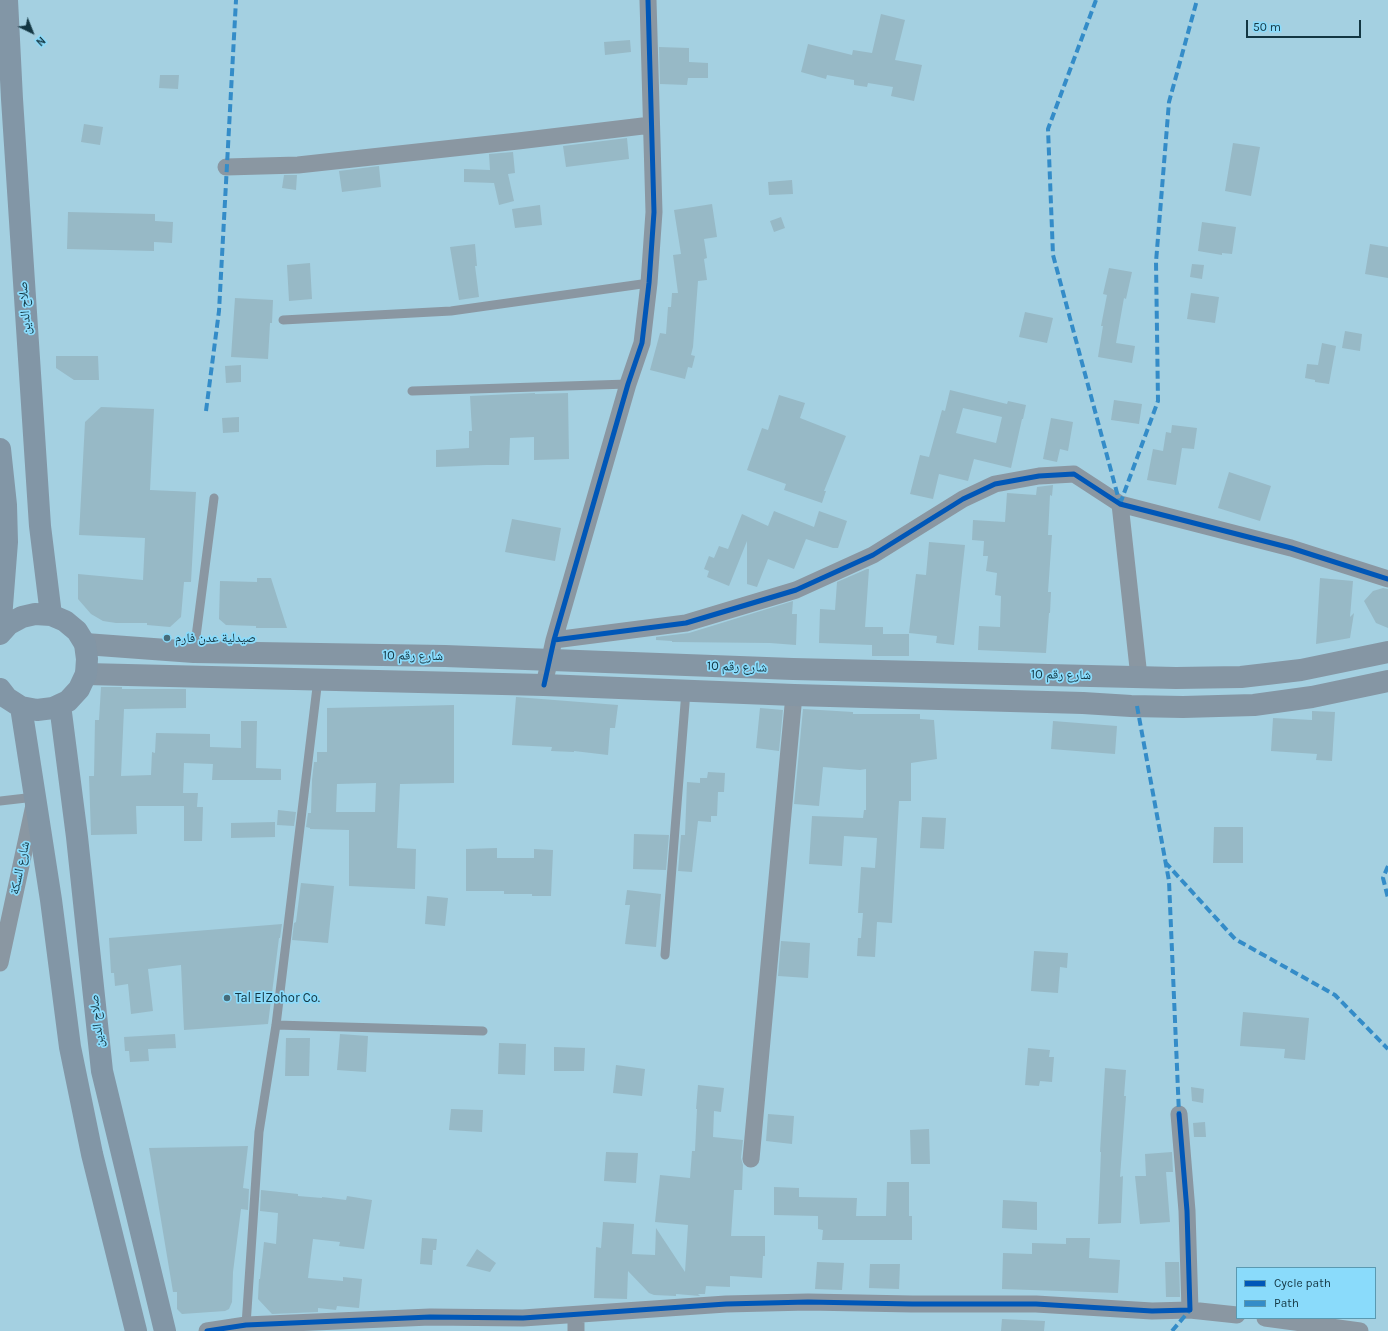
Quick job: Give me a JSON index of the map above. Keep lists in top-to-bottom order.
{
  "streets": {
    "highway": ["صلاح الدين"],
    "main road": ["شارع رقم 10"],
    "street": ["شارع السكة"]
  },
  "places": ["صيدلية عدن فارم", "Tal ElZohor Co."],
  "legend": ["Cycle path", "Path"],
  "scale_bar": "50 m",
  "north": "bottom right"
}
